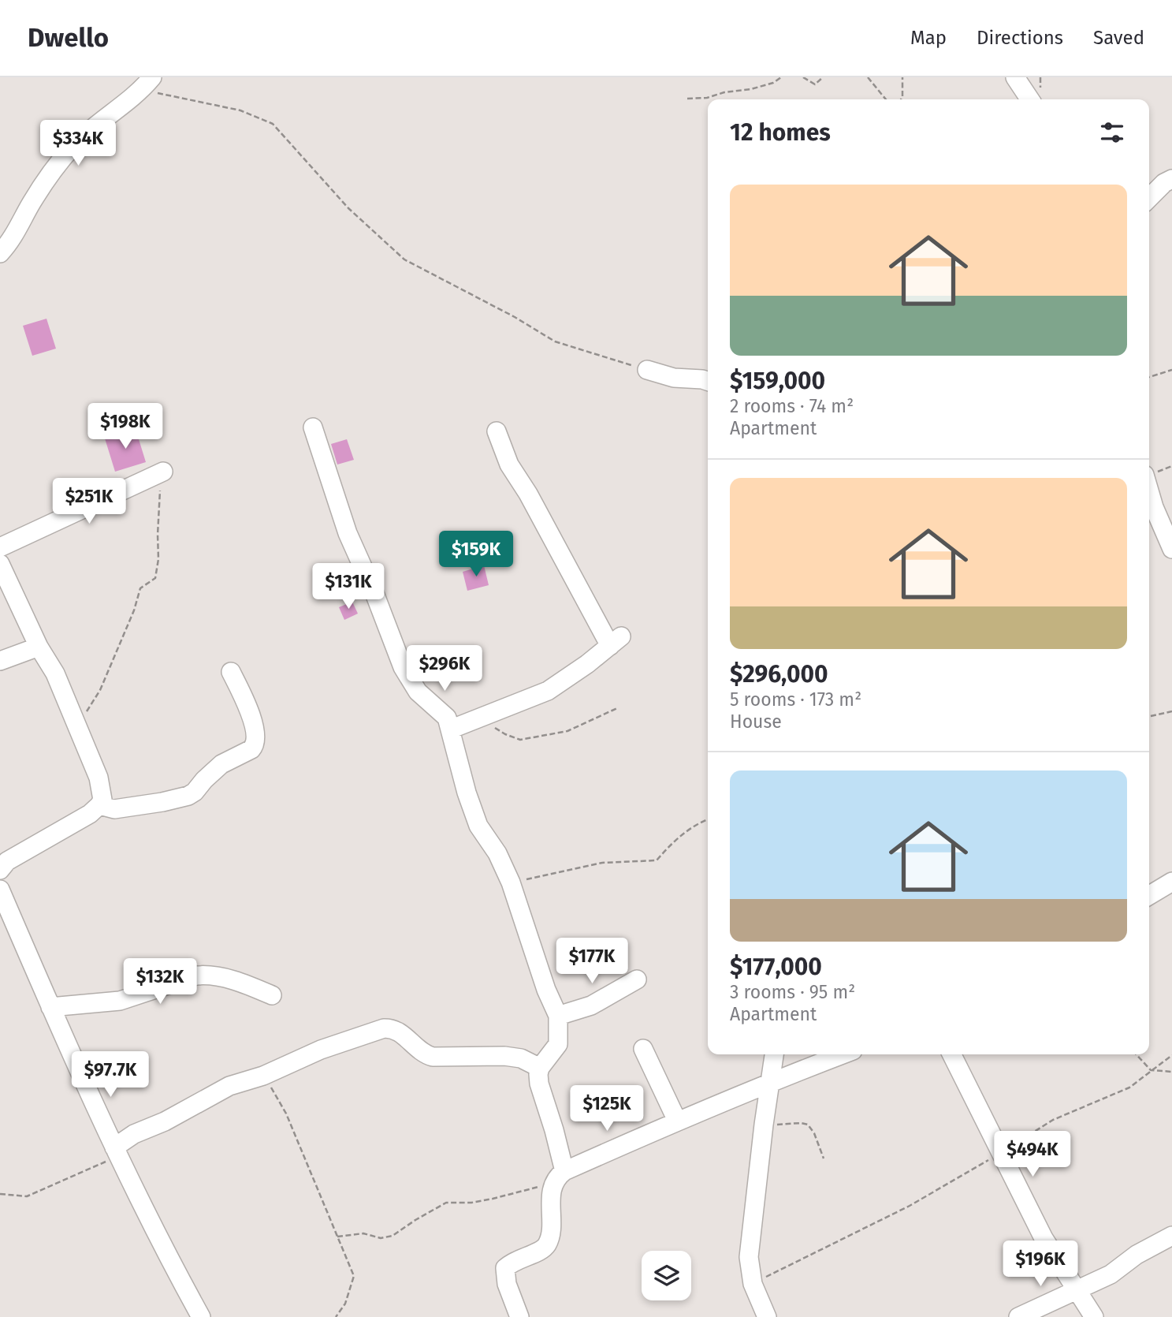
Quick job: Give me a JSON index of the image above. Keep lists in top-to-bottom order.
{
  "page": {
    "header": "Dwello",
    "nav": ["Map", "Directions", "Saved"],
    "heading": "12 homes",
    "price": [
      "$334K",
      "$198K",
      "$251K",
      "$159K",
      "$131K",
      "$296K",
      "$177K",
      "$132K",
      "$97.7K",
      "$125K",
      "$494K",
      "$196K"
    ],
    "list": [
      {
        "name": "$159,000",
        "note": "2 rooms · 74 m² · Apartment"
      },
      {
        "name": "$296,000",
        "note": "5 rooms · 173 m² · House"
      },
      {
        "name": "$177,000",
        "note": "3 rooms · 95 m² · Apartment"
      }
    ]
  }
}
